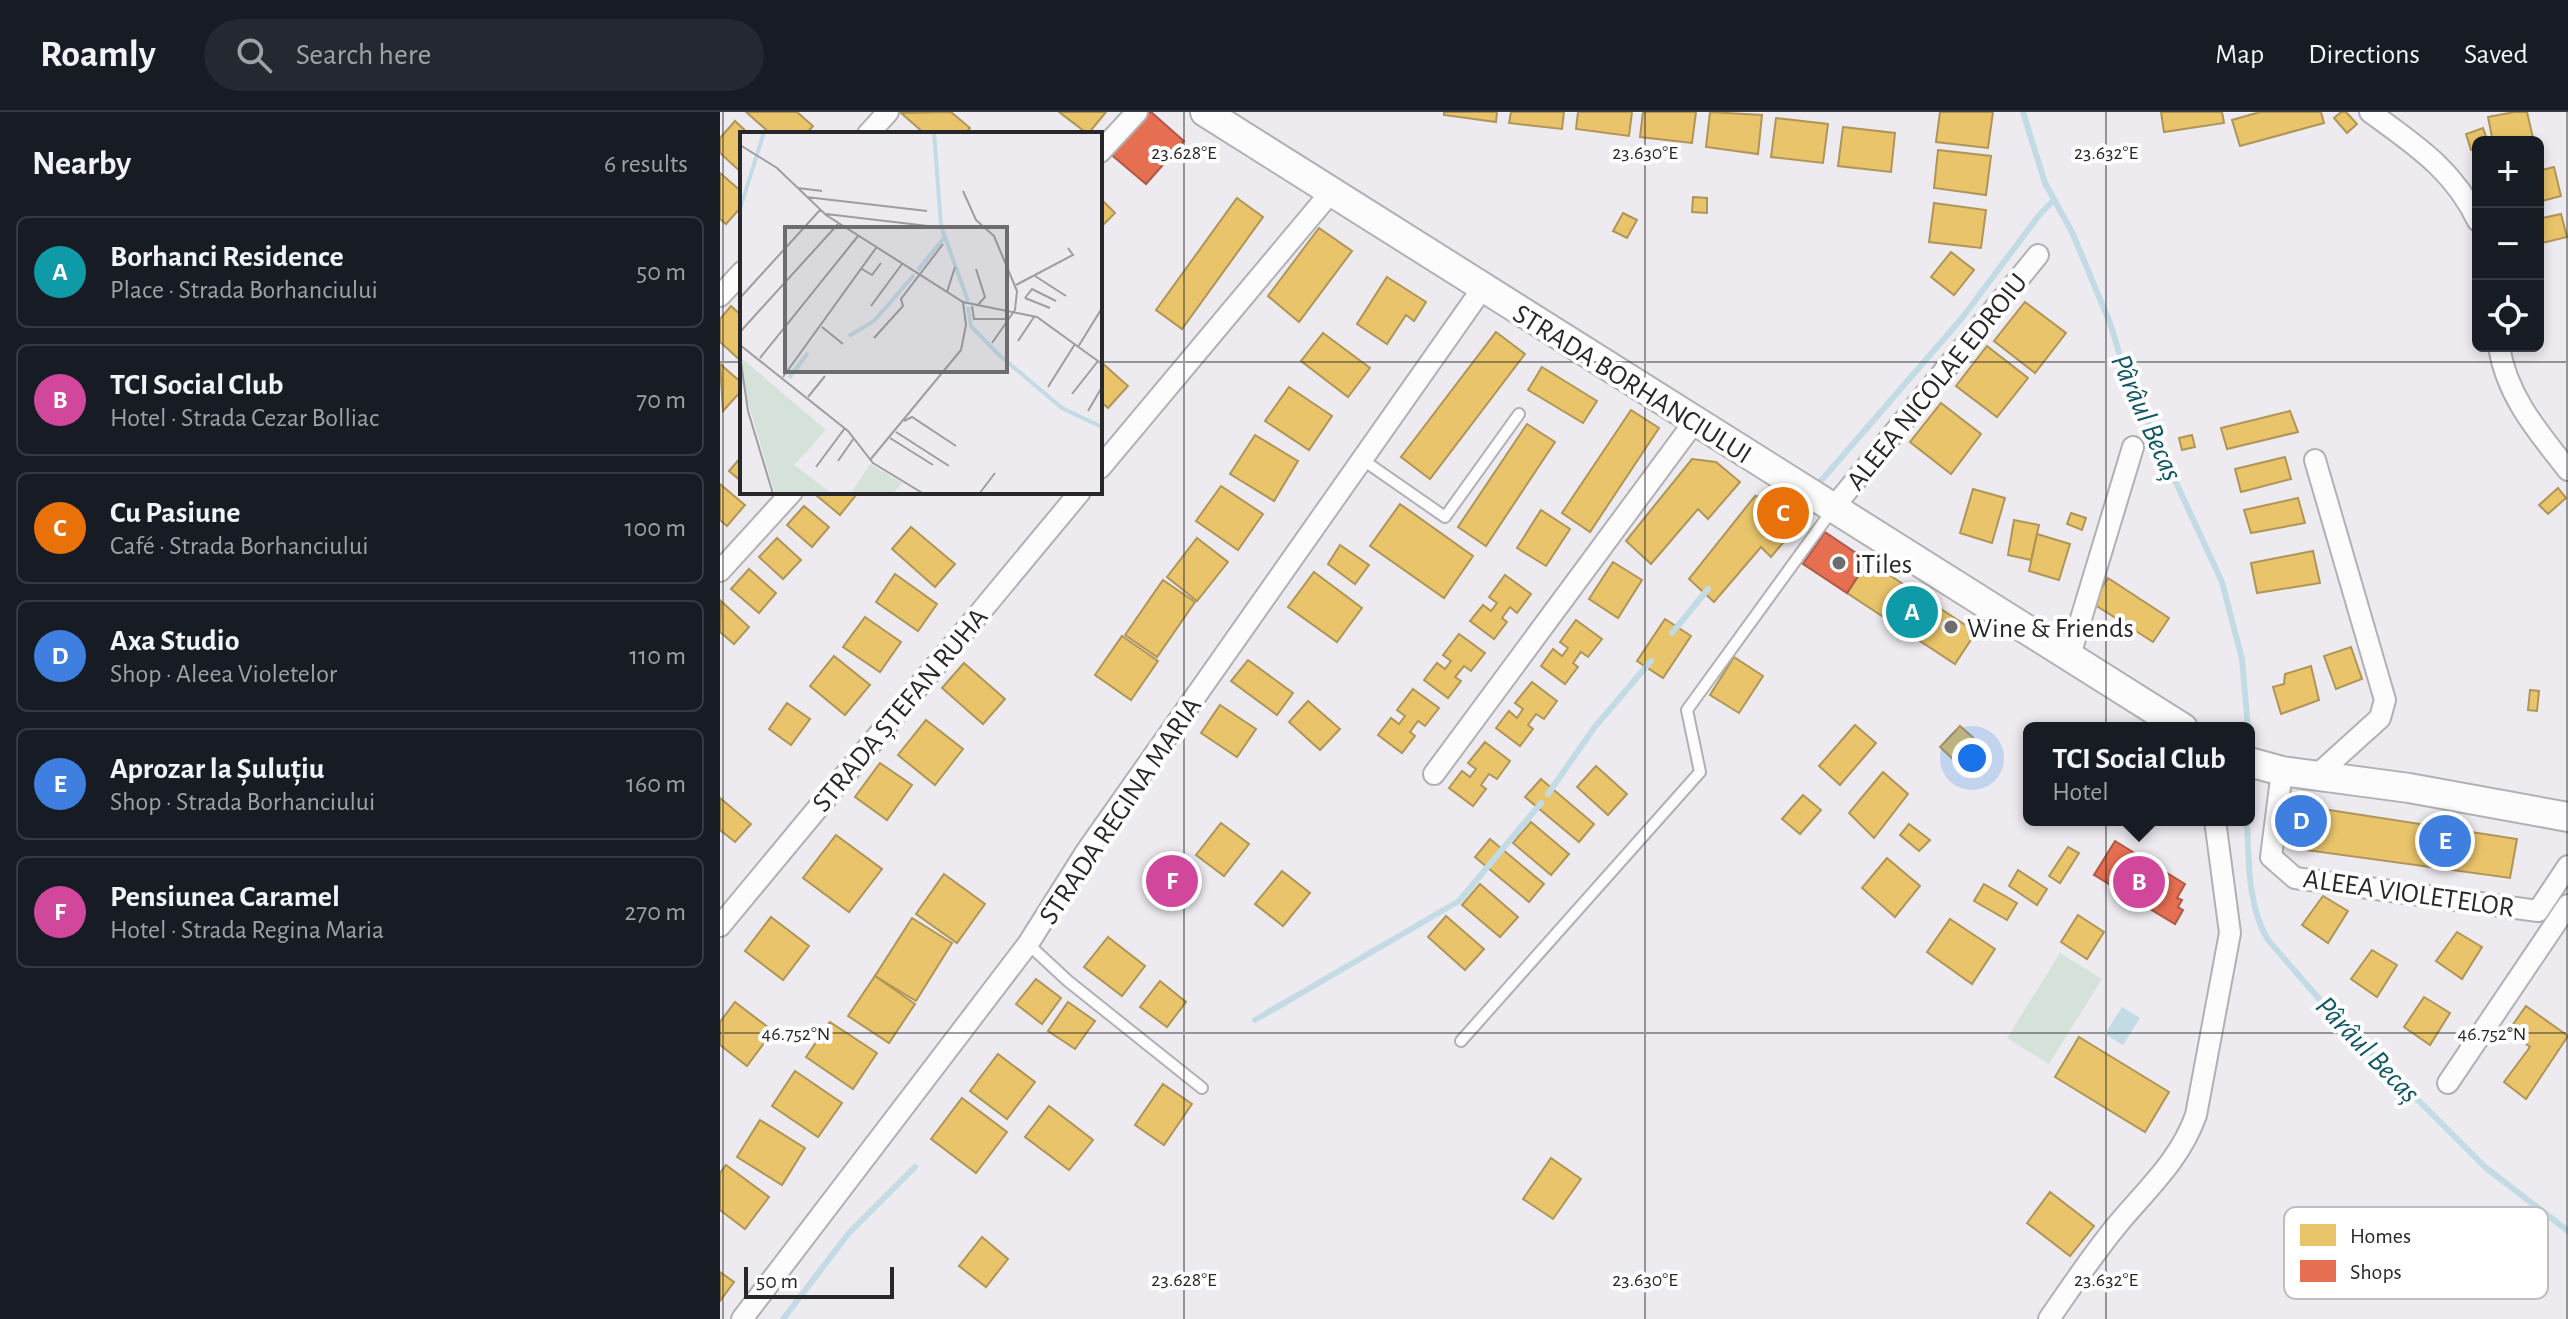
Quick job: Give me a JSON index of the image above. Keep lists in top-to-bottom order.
{
  "streets": {
    "main road": ["STRADA BORHANCIULUI"],
    "street": [
      "ALEEA NICOLAE EDROIU",
      "STRADA ȘTEFAN RUHA",
      "STRADA REGINA MARIA",
      "ALEEA VIOLETELOR"
    ]
  },
  "crossings": [
    ["ALEEA NICOLAE EDROIU", "STRADA BORHANCIULUI"],
    ["STRADA BORHANCIULUI", "STRADA REGINA MARIA"]
  ],
  "water": ["Pârâul Becaș"],
  "places": ["iTiles", "Wine & Friends"],
  "legend": ["Homes", "Shops"],
  "scale_bar": "50 m",
  "page": {
    "header": "Roamly",
    "search": "Search here",
    "nav": ["Map", "Directions", "Saved"],
    "heading": ["Nearby", "6 results"],
    "map_buttons": ["+", "−"],
    "list": [
      {
        "mark": "A",
        "name": "Borhanci Residence",
        "note": "Place · Strada Borhanciului",
        "value": "50 m"
      },
      {
        "mark": "B",
        "name": "TCI Social Club",
        "note": "Hotel · Strada Cezar Bolliac",
        "value": "70 m"
      },
      {
        "mark": "C",
        "name": "Cu Pasiune",
        "note": "Café · Strada Borhanciului",
        "value": "100 m"
      },
      {
        "mark": "D",
        "name": "Axa Studio",
        "note": "Shop · Aleea Violetelor",
        "value": "110 m"
      },
      {
        "mark": "E",
        "name": "Aprozar la Șuluțiu",
        "note": "Shop · Strada Borhanciului",
        "value": "160 m"
      },
      {
        "mark": "F",
        "name": "Pensiunea Caramel",
        "note": "Hotel · Strada Regina Maria",
        "value": "270 m"
      }
    ],
    "pins": [
      "C",
      "A",
      "D",
      "E",
      "F",
      "B"
    ],
    "popup": ["TCI Social Club", "Hotel"],
    "scale": "50 m"
  },
  "coordinates": [
    "23.628°E",
    "23.630°E",
    "23.632°E",
    "46.752°N"
  ]
}
